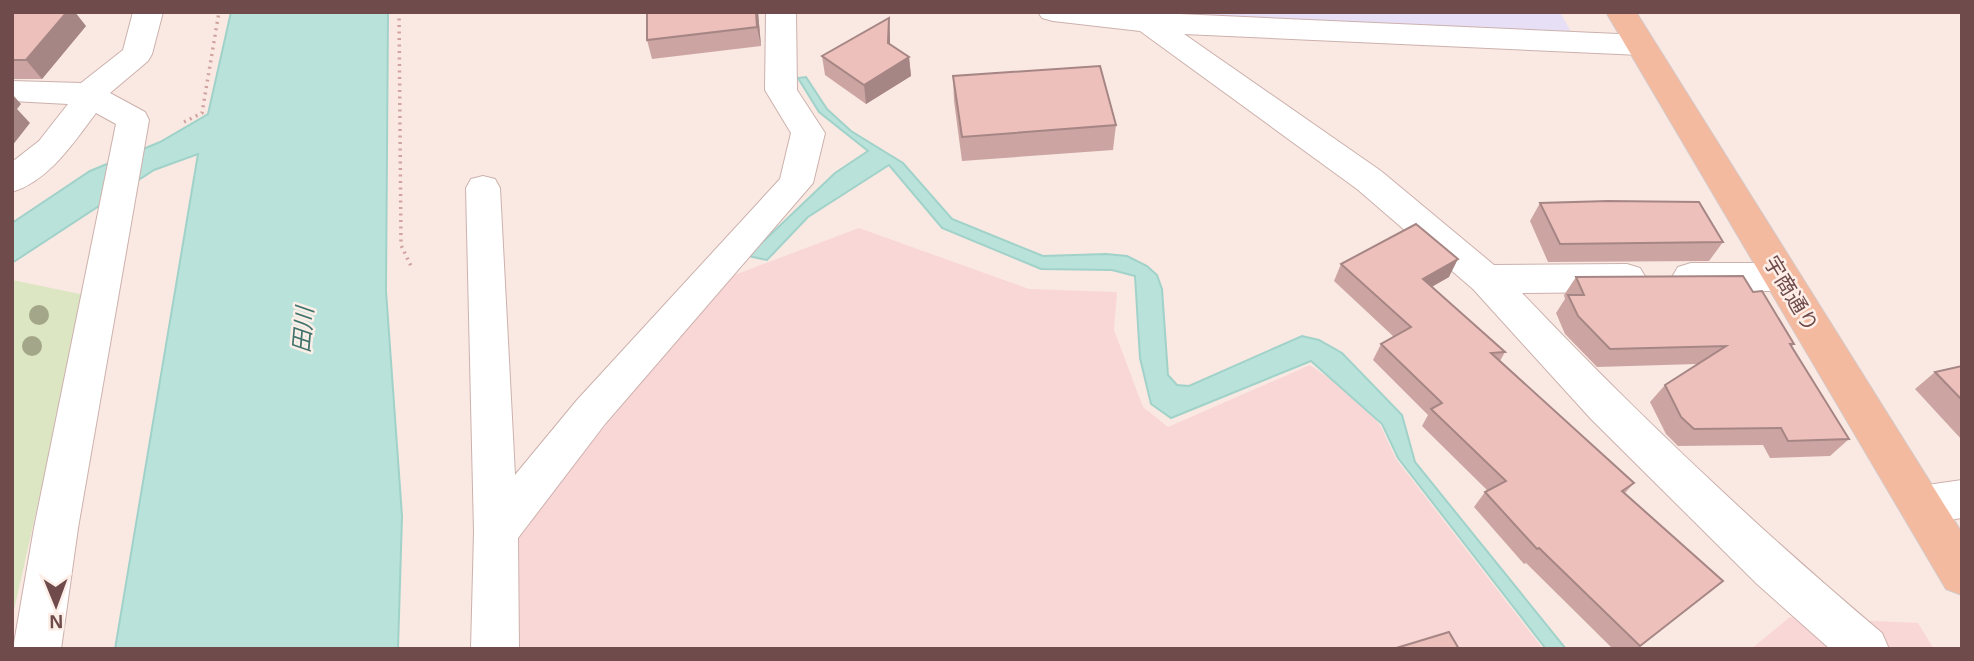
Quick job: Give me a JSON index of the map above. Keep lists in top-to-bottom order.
{
  "streets": {
    "main road": ["宇商通り"]
  },
  "water": ["田川"],
  "north": "bottom"
}
